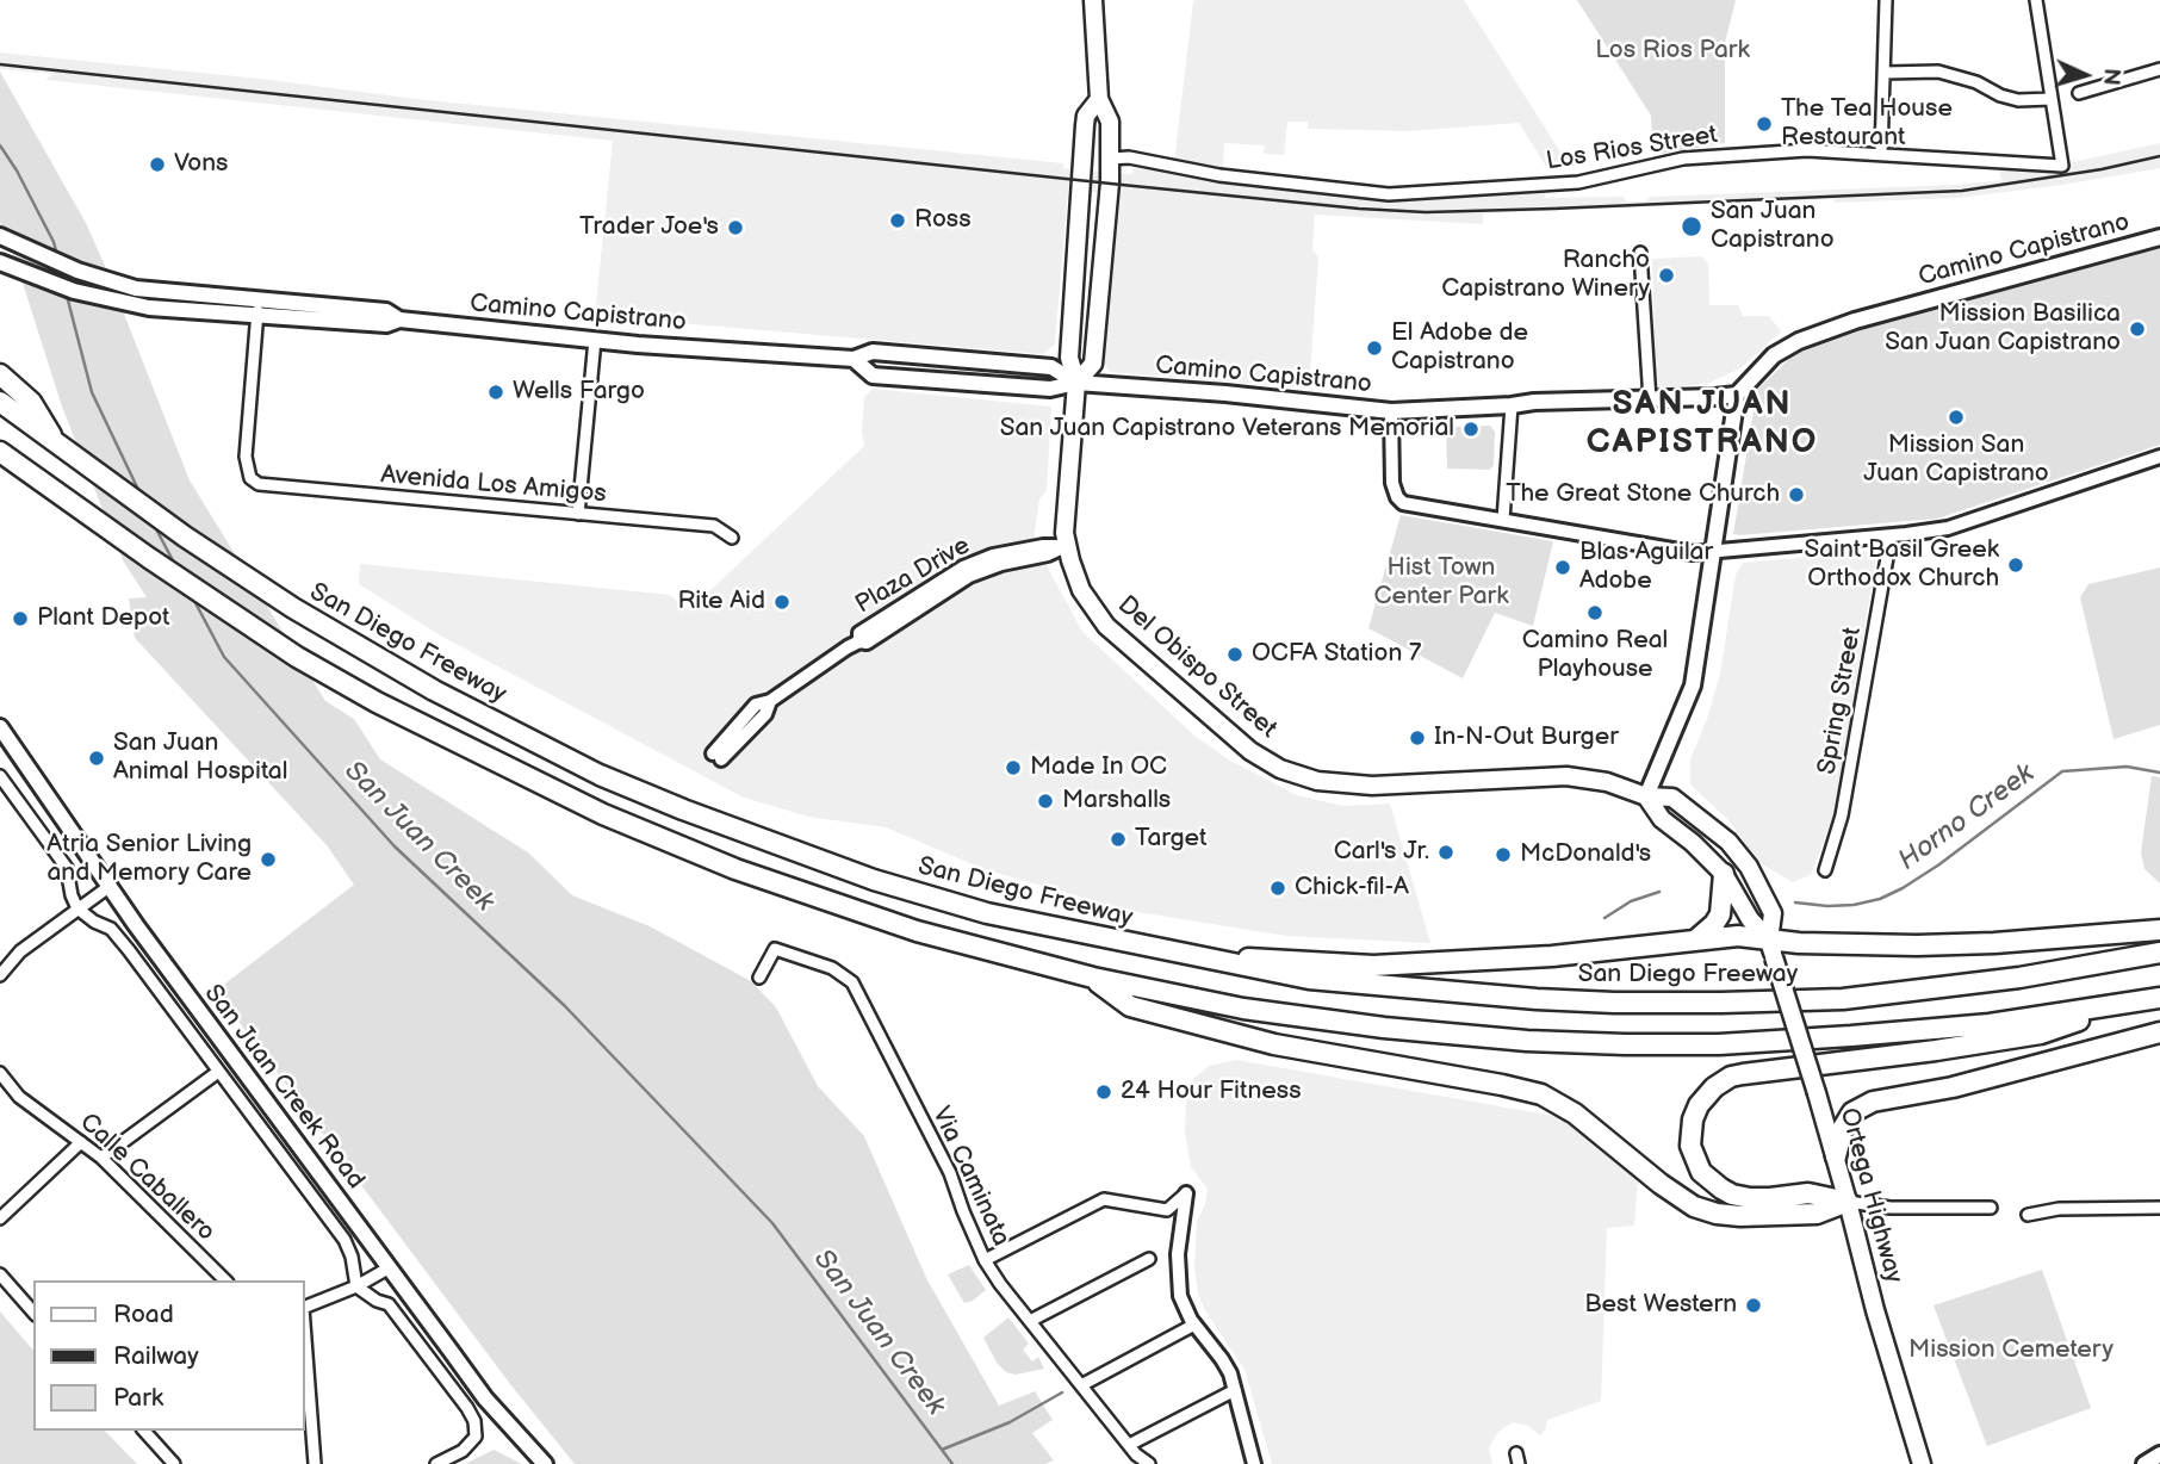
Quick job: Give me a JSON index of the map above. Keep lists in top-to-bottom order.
{
  "streets": {
    "highway": ["San Diego Freeway"],
    "main road": [
      "Camino Capistrano",
      "Del Obispo Street",
      "San Juan Creek Road",
      "Ortega Highway"
    ],
    "street": [
      "Los Rios Street",
      "Avenida Los Amigos",
      "Plaza Drive",
      "Spring Street",
      "Via Caminata",
      "Calle Caballero"
    ]
  },
  "crossings": [
    ["Los Rios Street", "Del Obispo Street"],
    ["Camino Capistrano", "Avenida Los Amigos"],
    ["Camino Capistrano", "Del Obispo Street"],
    ["Plaza Drive", "Del Obispo Street"],
    ["Del Obispo Street", "Ortega Highway"]
  ],
  "districts": ["SAN JUAN CAPISTRANO"],
  "water": ["Horno Creek", "San Juan Creek"],
  "parks": ["Los Rios Park", "Hist Town Center Park", "Mission Cemetery"],
  "places": [
    "The Tea House Restaurant",
    "Vons",
    "Ross",
    "San Juan Capistrano",
    "Trader Joe's",
    "Rancho Capistrano Winery",
    "Mission Basilica San Juan Capistrano",
    "El Adobe de Capistrano",
    "Wells Fargo",
    "Mission San Juan Capistrano",
    "San Juan Capistrano Veterans Memorial",
    "The Great Stone Church",
    "Saint Basil Greek Orthodox Church",
    "Blas Aguilar Adobe",
    "Rite Aid",
    "Camino Real Playhouse",
    "Plant Depot",
    "OCFA Station 7",
    "In-N-Out Burger",
    "San Juan Animal Hospital",
    "Made In OC",
    "Marshalls",
    "Target",
    "Carl's Jr.",
    "McDonald's",
    "Atria Senior Living and Memory Care",
    "Chick-fil-A",
    "24 Hour Fitness",
    "Best Western"
  ],
  "legend": ["Road", "Railway", "Park"],
  "north": "right"
}
